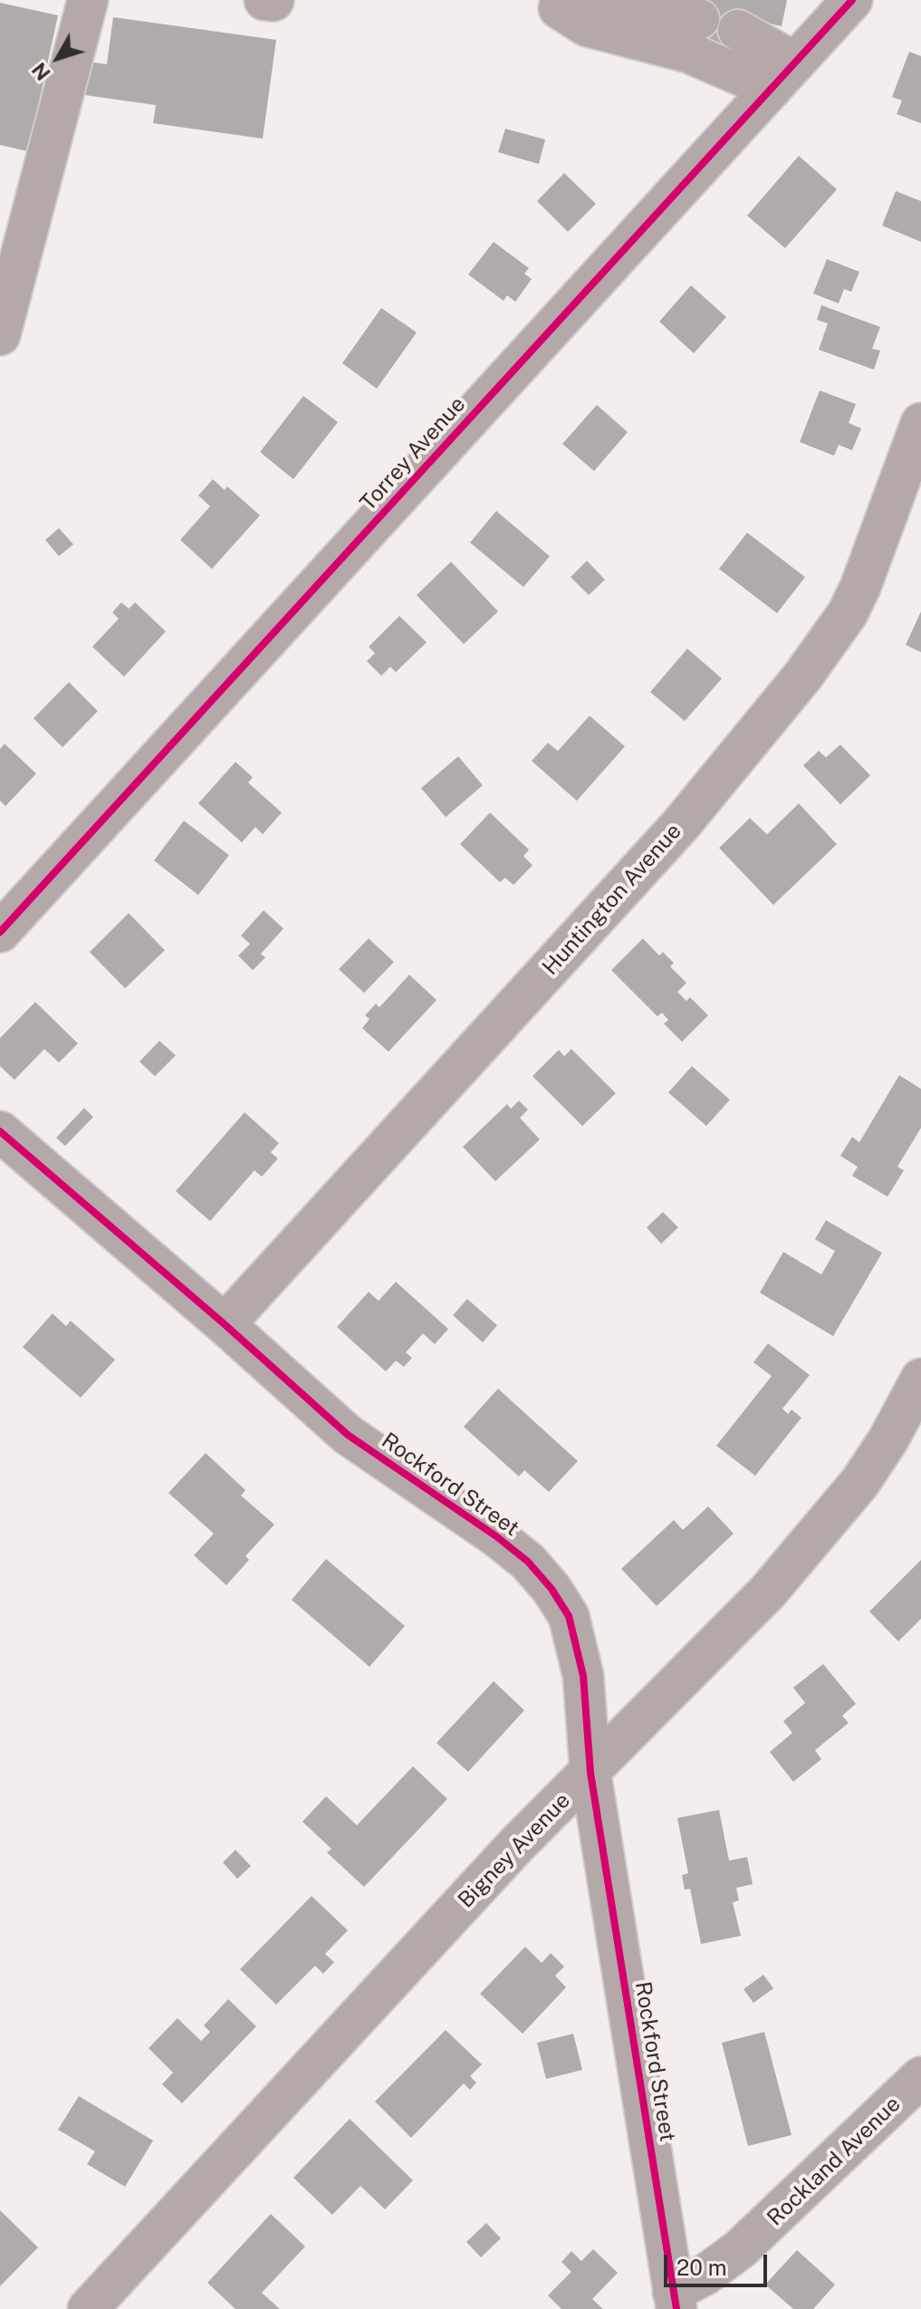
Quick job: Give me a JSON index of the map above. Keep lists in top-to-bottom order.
{
  "streets": {
    "street": [
      "Torrey Avenue",
      "Huntington Avenue",
      "Rockford Street",
      "Bigney Avenue",
      "Rockland Avenue"
    ]
  },
  "crossings": [
    ["Huntington Avenue", "Rockford Street"],
    ["Rockford Street", "Bigney Avenue"],
    ["Rockford Street", "Rockland Avenue"]
  ],
  "scale_bar": "20 m",
  "north": "bottom left"
}
